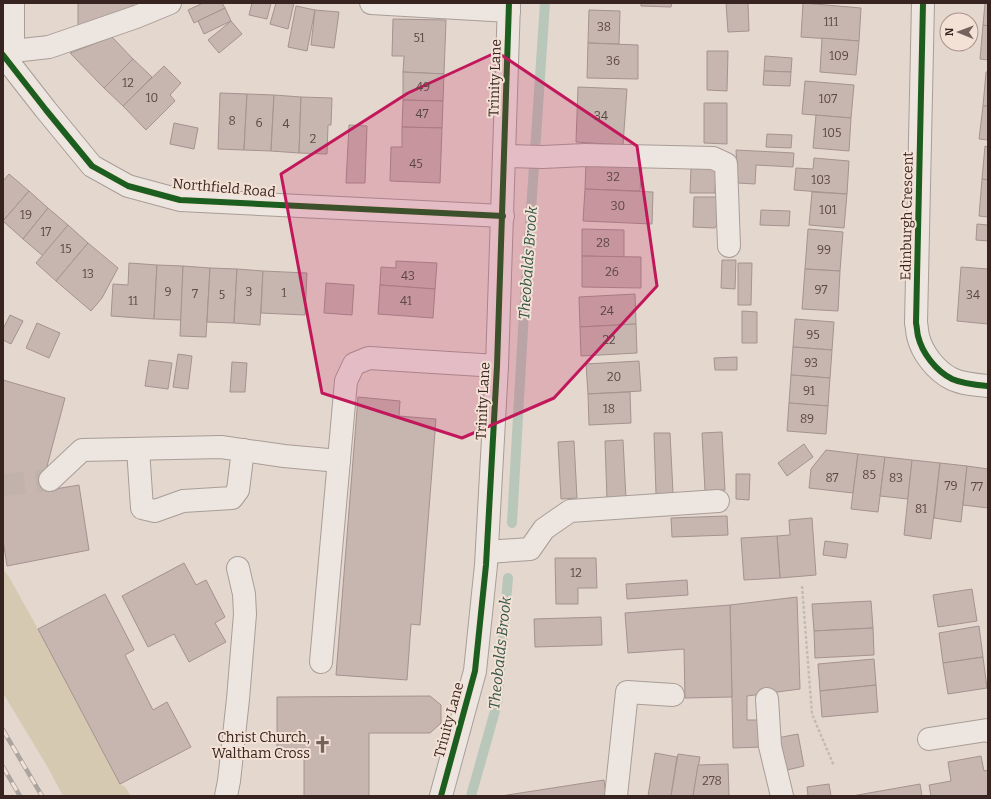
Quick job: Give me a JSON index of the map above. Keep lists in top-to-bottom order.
{
  "streets": {
    "street": ["Trinity Lane", "Northfield Road", "Edinburgh Crescent"]
  },
  "crossings": [
    ["Trinity Lane", "Northfield Road"]
  ],
  "water": ["Theobalds Brook"],
  "places": {
    "church": ["Christ Church, Waltham Cross"]
  },
  "house_numbers": [
    "111",
    "38",
    "51",
    "109",
    "36",
    "12",
    "49",
    "10",
    "107",
    "47",
    "34",
    "8",
    "6",
    "4",
    "105",
    "2",
    "45",
    "32",
    "103",
    "30",
    "101",
    "19",
    "17",
    "28",
    "15",
    "99",
    "26",
    "13",
    "43",
    "97",
    "9",
    "3",
    "1",
    "7",
    "5",
    "34",
    "11",
    "41",
    "24",
    "95",
    "22",
    "93",
    "20",
    "91",
    "18",
    "89",
    "85",
    "87",
    "83",
    "79",
    "77",
    "81",
    "12",
    "278"
  ],
  "north": "left"
}
